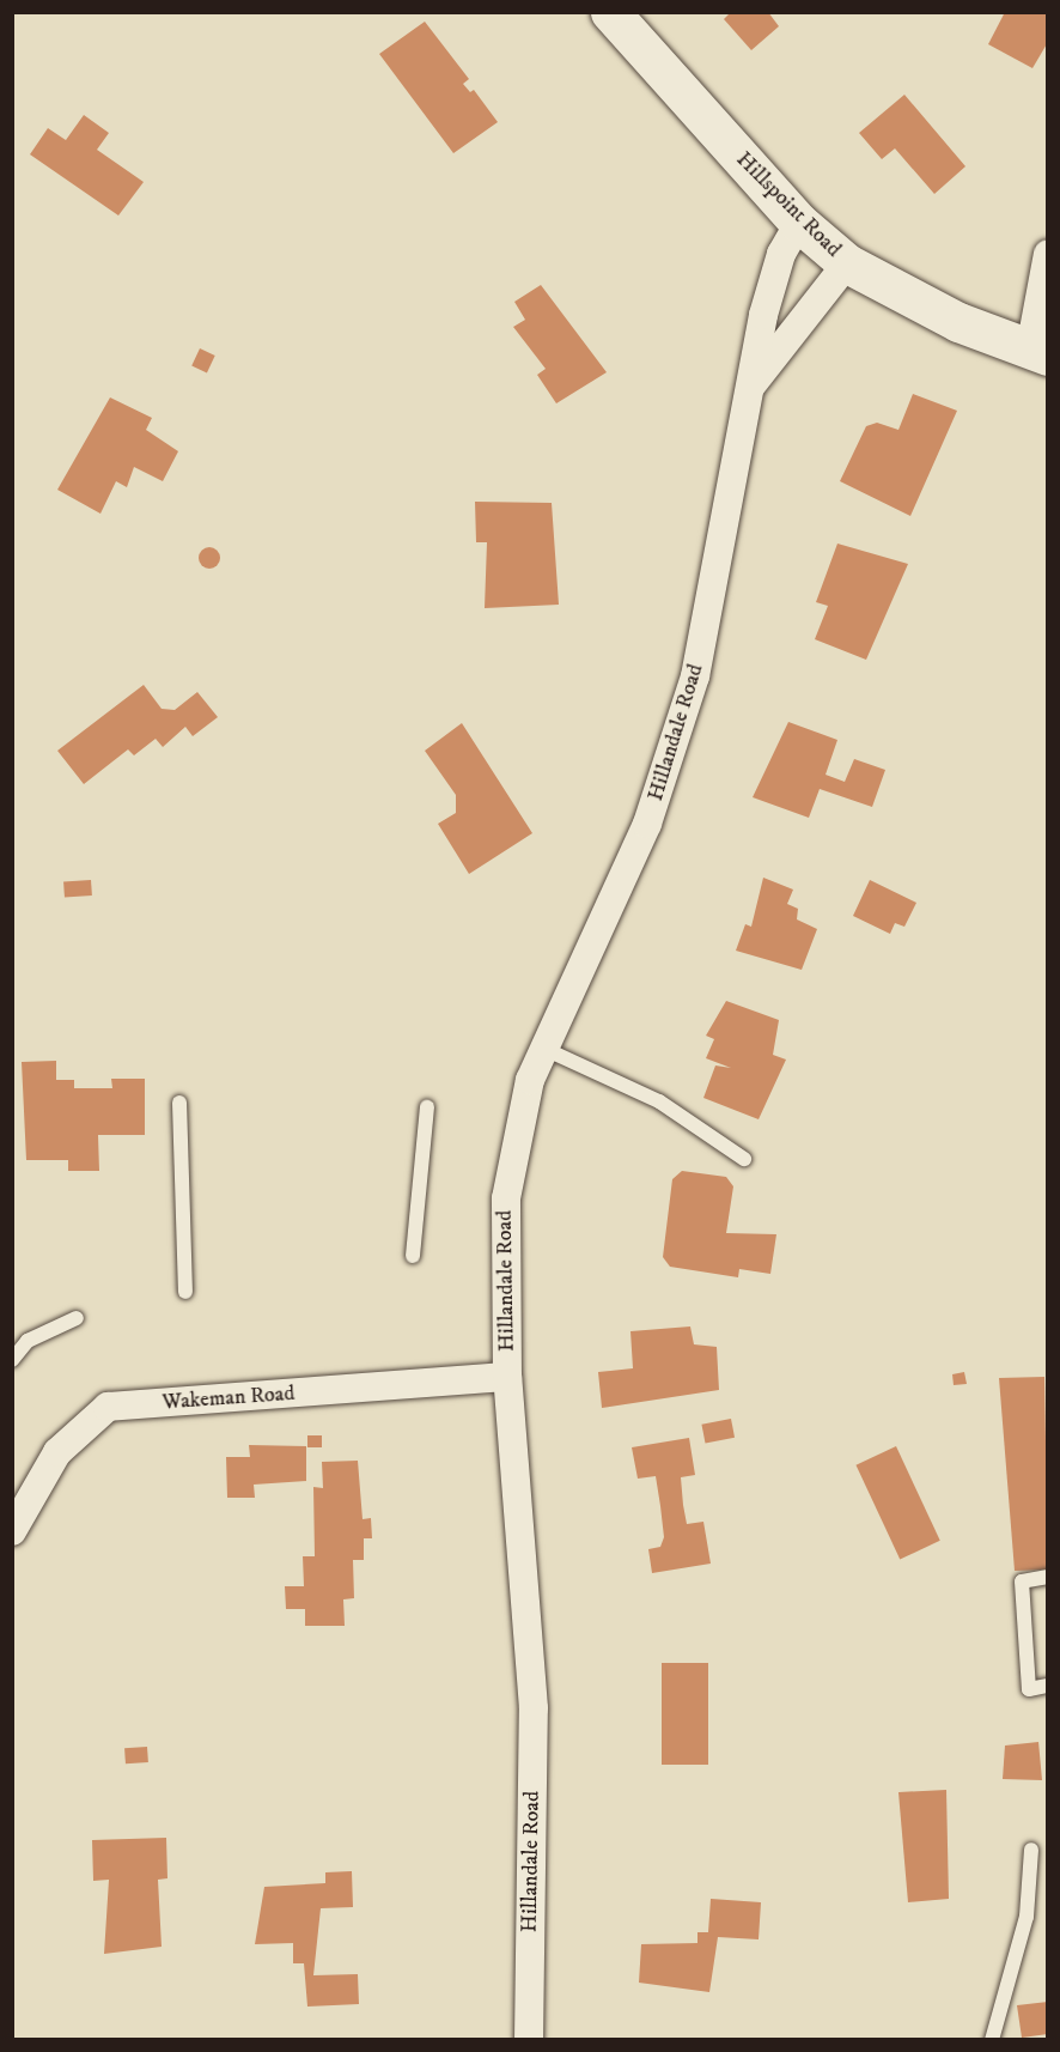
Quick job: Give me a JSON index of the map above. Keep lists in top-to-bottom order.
{
  "streets": {
    "street": ["Hillspoint Road", "Hillandale Road", "Wakeman Road"]
  },
  "crossings": [
    ["Hillspoint Road", "Hillandale Road"],
    ["Hillandale Road", "Wakeman Road"]
  ]
}
